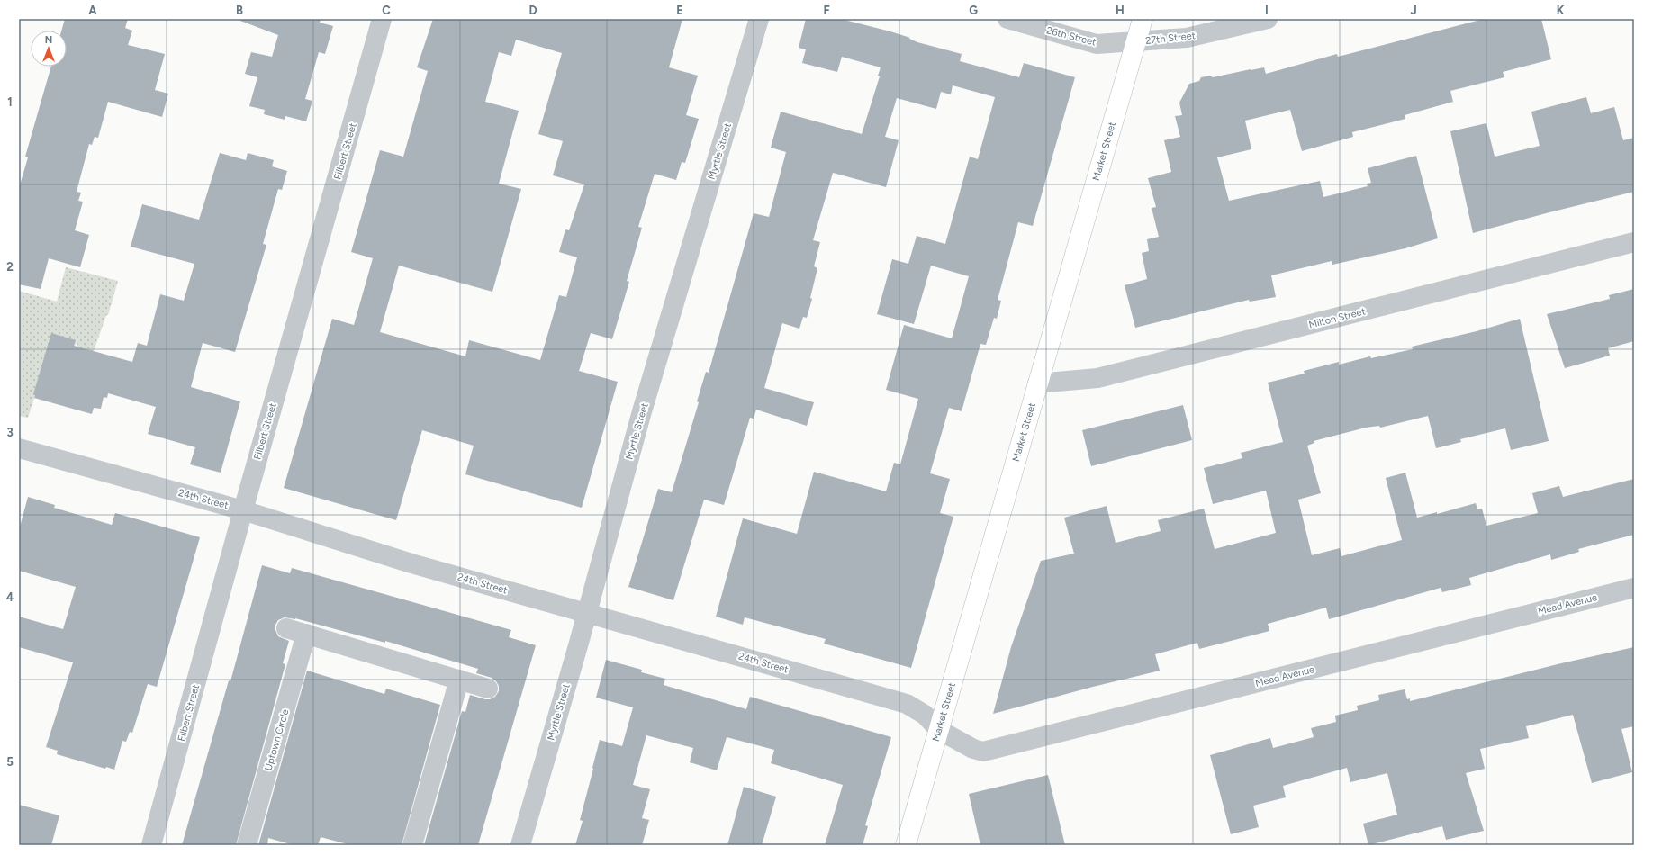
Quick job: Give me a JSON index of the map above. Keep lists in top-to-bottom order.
{
  "streets": {
    "main road": ["Market Street"],
    "street": [
      "26th Street",
      "27th Street",
      "Filbert Street",
      "Myrtle Street",
      "Milton Street",
      "24th Street",
      "Mead Avenue",
      "Uptown Circle"
    ]
  },
  "crossings": [
    ["26th Street", "27th Street"],
    ["26th Street", "Market Street"],
    ["27th Street", "Market Street"],
    ["Filbert Street", "24th Street"],
    ["Myrtle Street", "24th Street"],
    ["Market Street", "Milton Street"],
    ["Market Street", "24th Street"],
    ["Market Street", "Mead Avenue"],
    ["24th Street", "Mead Avenue"]
  ],
  "north": "top",
  "grid": {
    "columns": [
      "A",
      "B",
      "C",
      "D",
      "E",
      "F",
      "G",
      "H",
      "I",
      "J",
      "K"
    ],
    "rows": [
      "1",
      "2",
      "3",
      "4",
      "5"
    ]
  }
}
